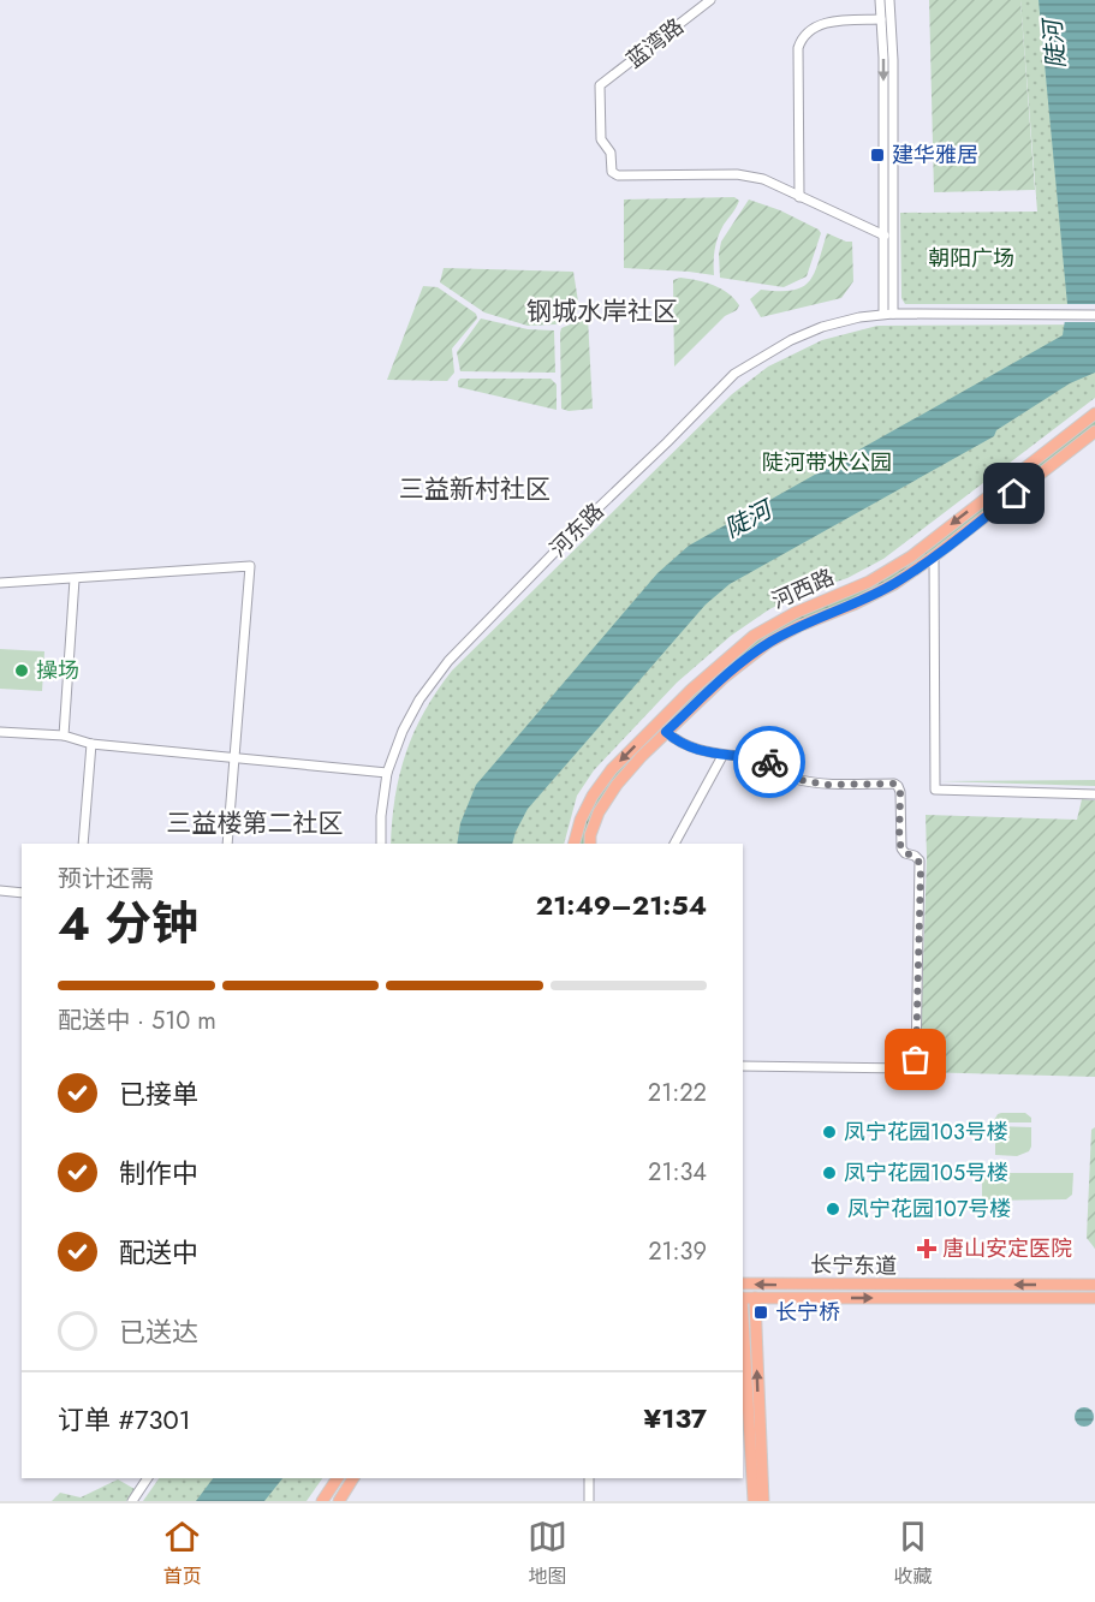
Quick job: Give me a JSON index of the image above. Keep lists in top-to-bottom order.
{
  "streets": {
    "main road": ["河西路", "长宁东道"],
    "street": ["蓝湾路", "河东路"]
  },
  "districts": ["钢城水岸社区", "三益新村社区", "三益楼第二社区"],
  "water": ["陡河"],
  "parks": ["朝阳广场", "陡河带状公园"],
  "places": {
    "transit": ["建华雅居", "长宁桥"],
    "other": [
      "操场",
      "凤宁花园103号楼",
      "凤宁花园105号楼",
      "凤宁花园107号楼"
    ],
    "health": ["唐山安定医院"]
  },
  "page": {
    "heading": ["4 分钟", "预计还需", "21:49–21:54"],
    "panel": ["订单 #7301", "¥137"],
    "bar": "配送中 · 510 m",
    "list": [
      ["已接单", "21:22"],
      ["制作中", "21:34"],
      ["配送中", "21:39"],
      "已送达"
    ],
    "tabs": ["首页", "地图", "收藏"]
  }
}
